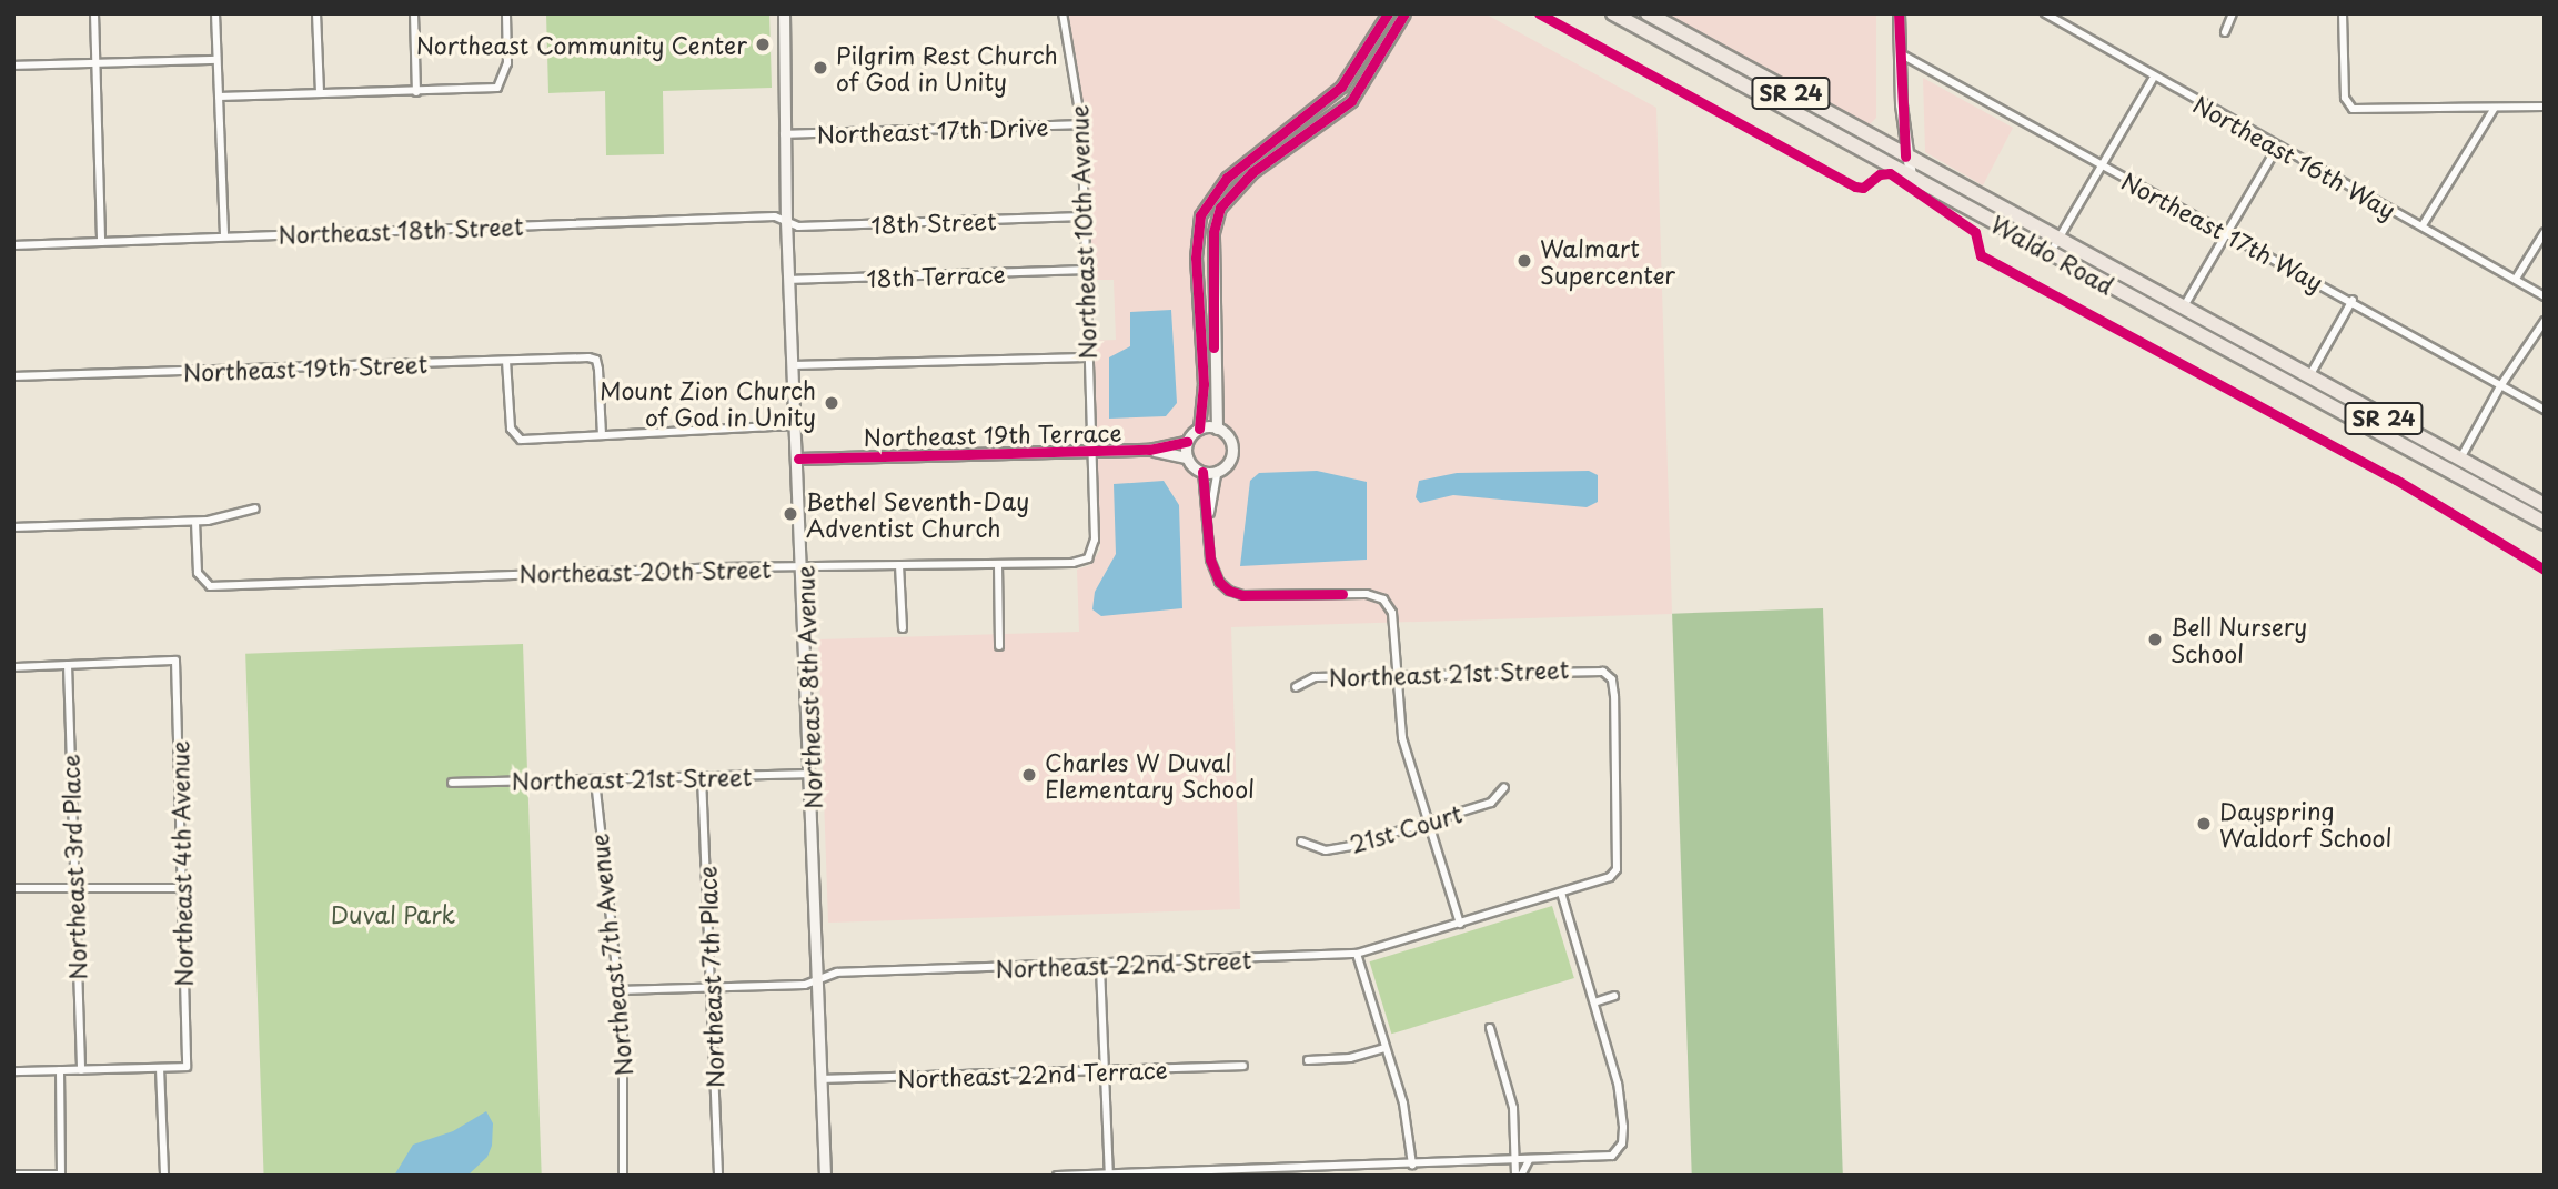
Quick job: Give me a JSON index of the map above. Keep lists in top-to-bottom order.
{
  "streets": {
    "highway": ["SR 24", "Waldo Road"],
    "street": [
      "Northeast 17th Drive",
      "Northeast 16th Way",
      "18th Street",
      "Northeast 18th Street",
      "Northeast 17th Way",
      "Northeast 10th Avenue",
      "18th Terrace",
      "Northeast 19th Street",
      "Northeast 19th Terrace",
      "Northeast 20th Street",
      "Northeast 21st Street",
      "Northeast 8th Avenue",
      "21st Court",
      "Northeast 4th Avenue",
      "Northeast 3rd Place",
      "Northeast 7th Avenue",
      "Northeast 22nd Street",
      "Northeast 7th Place",
      "Northeast 22nd Terrace"
    ]
  },
  "crossings": [
    ["SR 24", "Waldo Road"],
    ["Northeast 17th Drive", "Northeast 10th Avenue"],
    ["Northeast 17th Drive", "Northeast 8th Avenue"],
    ["18th Street", "Northeast 18th Street"],
    ["18th Street", "Northeast 10th Avenue"],
    ["18th Street", "Northeast 8th Avenue"],
    ["Northeast 18th Street", "Northeast 8th Avenue"],
    ["Northeast 10th Avenue", "18th Terrace"],
    ["Northeast 10th Avenue", "Northeast 19th Terrace"],
    ["Northeast 10th Avenue", "Northeast 20th Street"],
    ["18th Terrace", "Northeast 8th Avenue"],
    ["Northeast 19th Terrace", "Northeast 8th Avenue"],
    ["Northeast 20th Street", "Northeast 8th Avenue"],
    ["Northeast 21st Street", "Northeast 8th Avenue"],
    ["Northeast 21st Street", "Northeast 7th Avenue"],
    ["Northeast 21st Street", "Northeast 22nd Street"],
    ["Northeast 21st Street", "Northeast 7th Place"],
    ["Northeast 8th Avenue", "Northeast 22nd Street"],
    ["Northeast 8th Avenue", "Northeast 22nd Terrace"],
    ["Northeast 4th Avenue", "Northeast 3rd Place"],
    ["Northeast 7th Avenue", "Northeast 22nd Street"],
    ["Northeast 22nd Street", "Northeast 7th Place"]
  ],
  "parks": ["Duval Park"],
  "places": [
    "Northeast Community Center",
    "Pilgrim Rest Church of God in Unity",
    "Walmart Supercenter",
    "Mount Zion Church of God in Unity",
    "Bethel Seventh-Day Adventist Church",
    "Bell Nursery School",
    "Charles W Duval Elementary School",
    "Dayspring Waldorf School"
  ]
}
